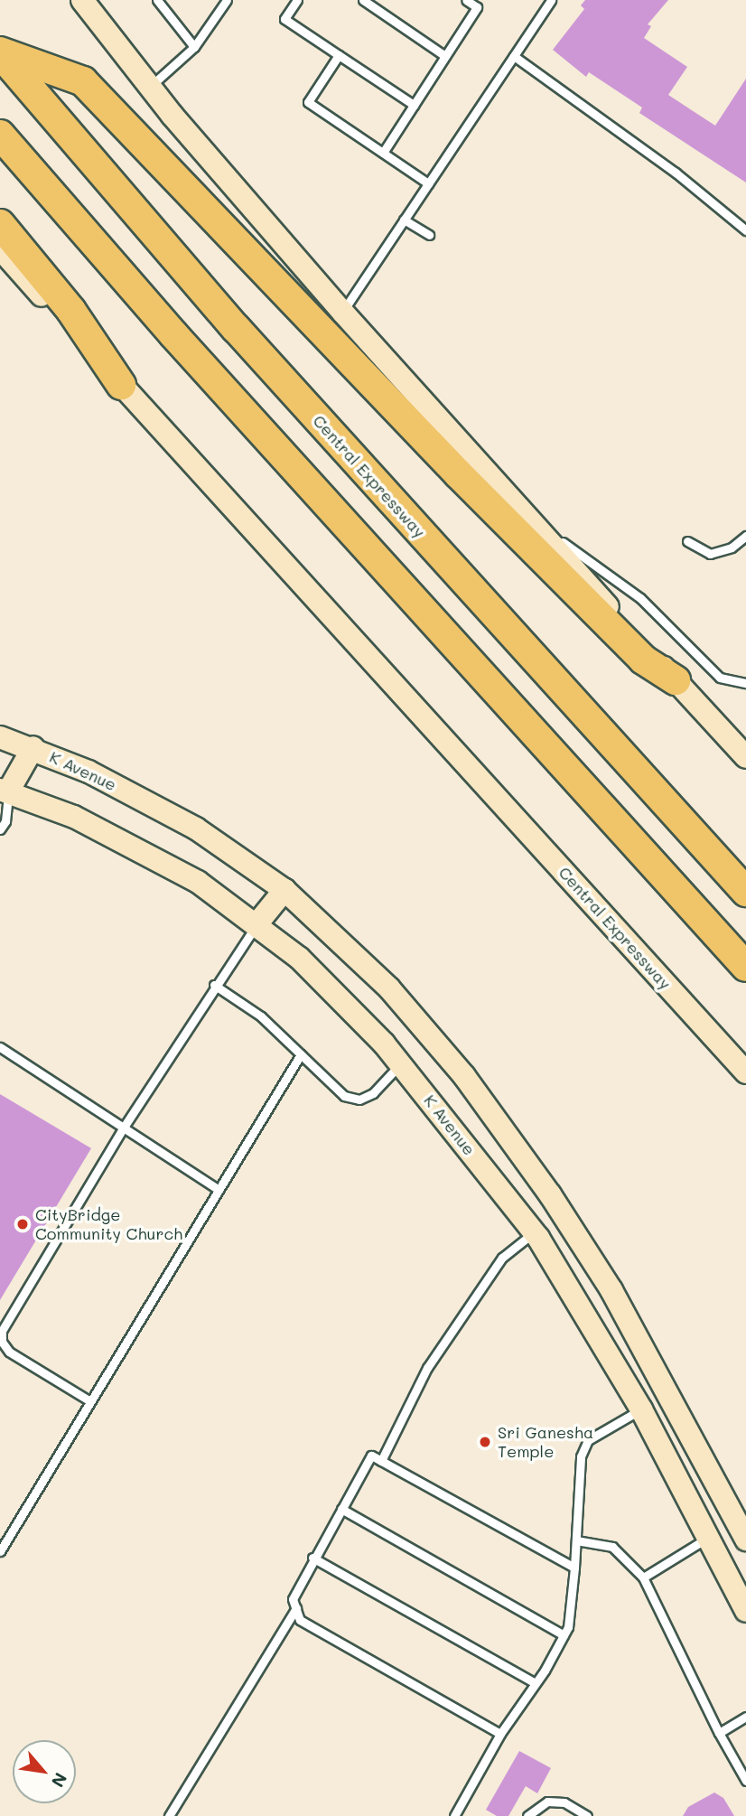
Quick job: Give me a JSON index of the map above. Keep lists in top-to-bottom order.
{
  "streets": {
    "highway": ["Central Expressway"],
    "main road": ["K Avenue"]
  },
  "places": ["CityBridge Community Church", "Sri Ganesha Temple"],
  "north": "bottom right"
}
